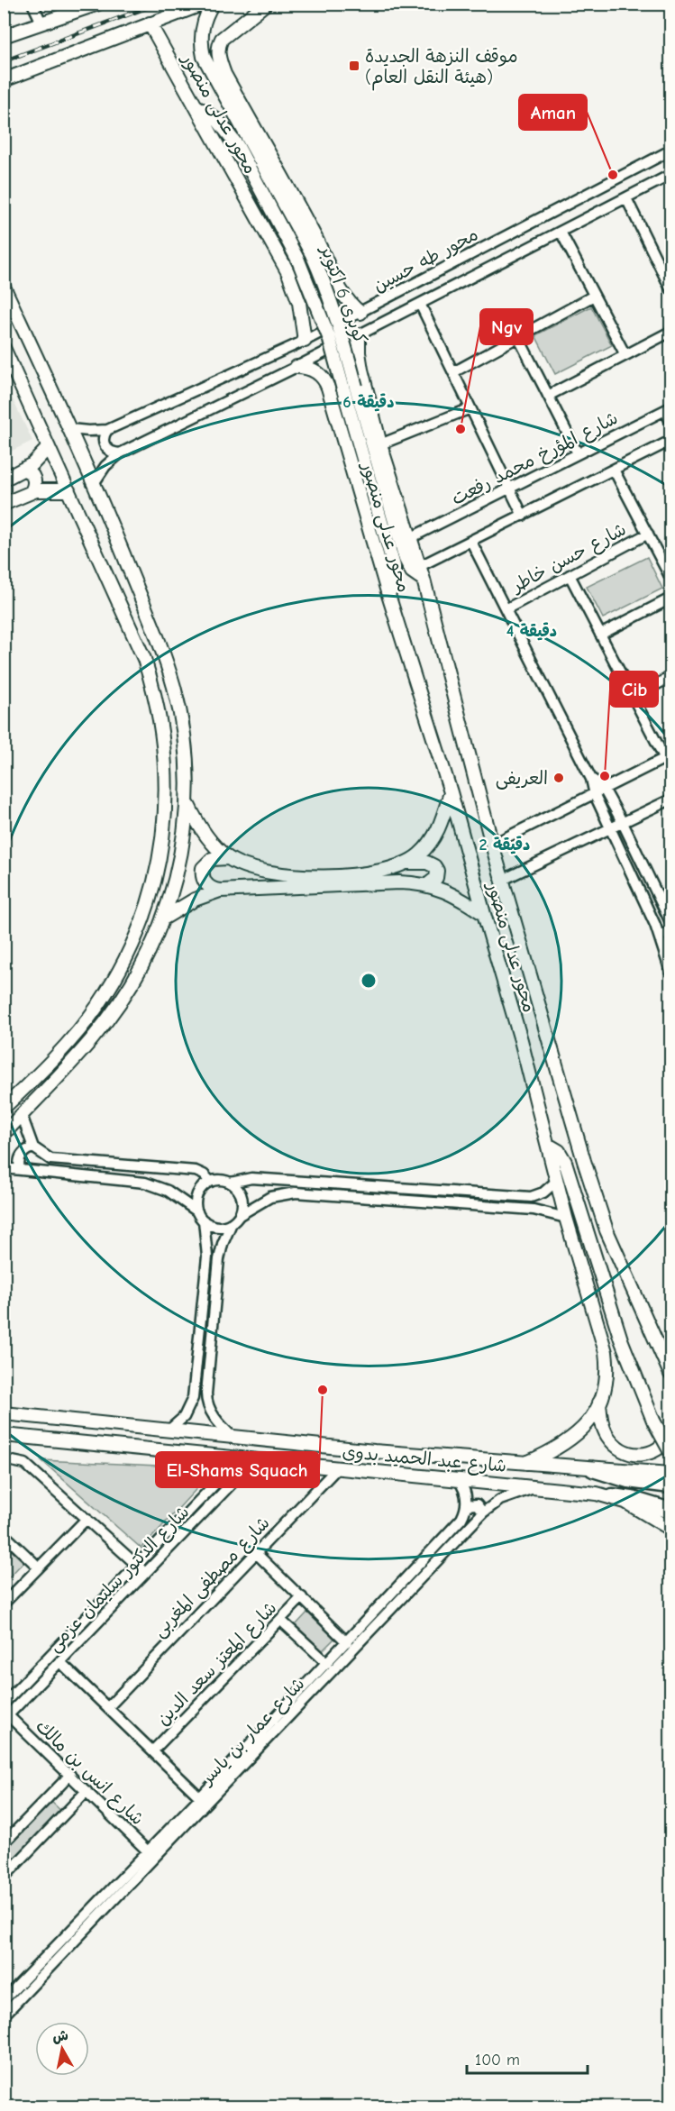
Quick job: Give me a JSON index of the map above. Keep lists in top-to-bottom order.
{
  "streets": {
    "main road": ["محور عدلى منصور", "كوبرى 6 اكتوبر", "شارع عبد الحميد بدوى"],
    "street": [
      "محور طه حسين",
      "شارع المؤرخ محمد رفعت",
      "شارع حسن خاطر",
      "شارع مصطفى المغربى",
      "شارع الدكتور سليمان عزمى",
      "شارع المعتز سعد الدين",
      "شارع عمار بن ياسر",
      "شارع انس بن مالك"
    ]
  },
  "crossings": [
    ["محور عدلى منصور", "محور طه حسين"],
    ["محور عدلى منصور", "كوبرى 6 اكتوبر"],
    ["محور عدلى منصور", "شارع المؤرخ محمد رفعت"],
    ["محور عدلى منصور", "شارع عبد الحميد بدوى"],
    ["شارع عبد الحميد بدوى", "شارع مصطفى المغربى"],
    ["شارع عبد الحميد بدوى", "شارع الدكتور سليمان عزمى"],
    ["شارع عبد الحميد بدوى", "شارع عمار بن ياسر"],
    ["شارع الدكتور سليمان عزمى", "شارع انس بن مالك"],
    ["شارع عمار بن ياسر", "شارع انس بن مالك"]
  ],
  "places": {
    "transit": ["موقف النزهة الجديدة (هيئة النقل العام)"],
    "other": [
      "Aman",
      "Ngv",
      "Cib",
      "العريفى",
      "El-Shams Squach"
    ]
  },
  "scale_bar": "100 m",
  "north": "top",
  "rings": ["6 دقيقة", "4 دقيقة", "2 دقيقة"]
}
